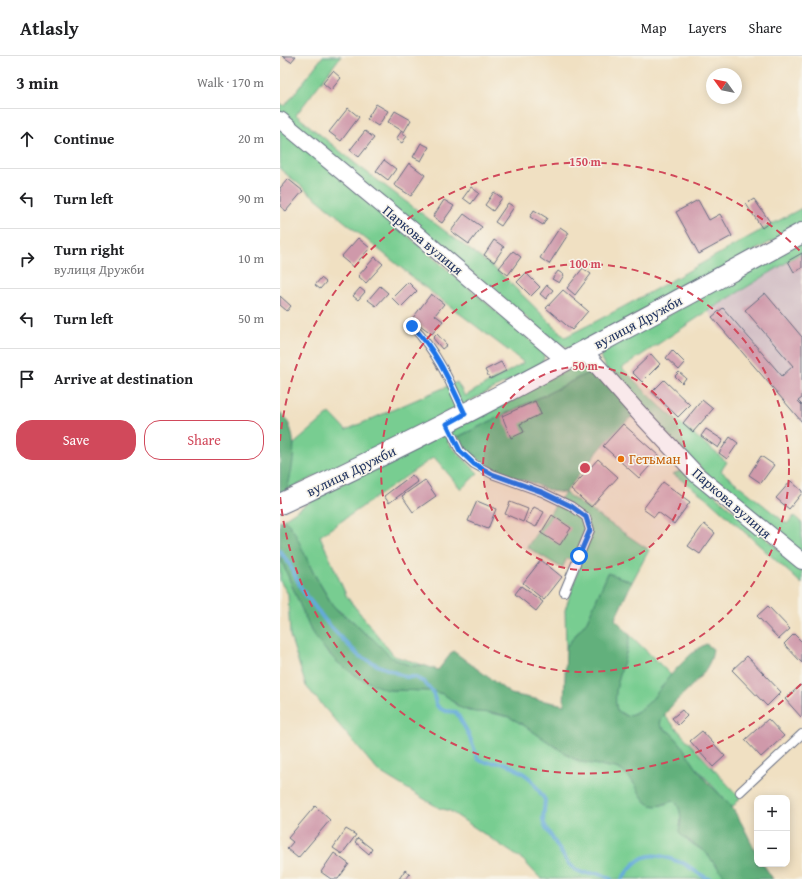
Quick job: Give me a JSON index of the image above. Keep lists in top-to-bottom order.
{
  "streets": {
    "street": ["Паркова вулиця", "вулиця Дружби"]
  },
  "crossings": [
    ["Паркова вулиця", "вулиця Дружби"]
  ],
  "places": ["Гетьман"],
  "north": "top left",
  "page": {
    "header": "Atlasly",
    "nav": ["Map", "Layers", "Share"],
    "heading": ["3 min", "Walk · 170 m"],
    "list": [
      ["Continue", "20 m"],
      ["Turn left", "90 m"],
      ["Turn right", "вулиця Дружби", "10 m"],
      ["Turn left", "50 m"],
      "Arrive at destination"
    ],
    "buttons": ["Save", "Share"],
    "map_buttons": ["+", "−"]
  },
  "rings": ["150 m", "100 m", "50 m"]
}
